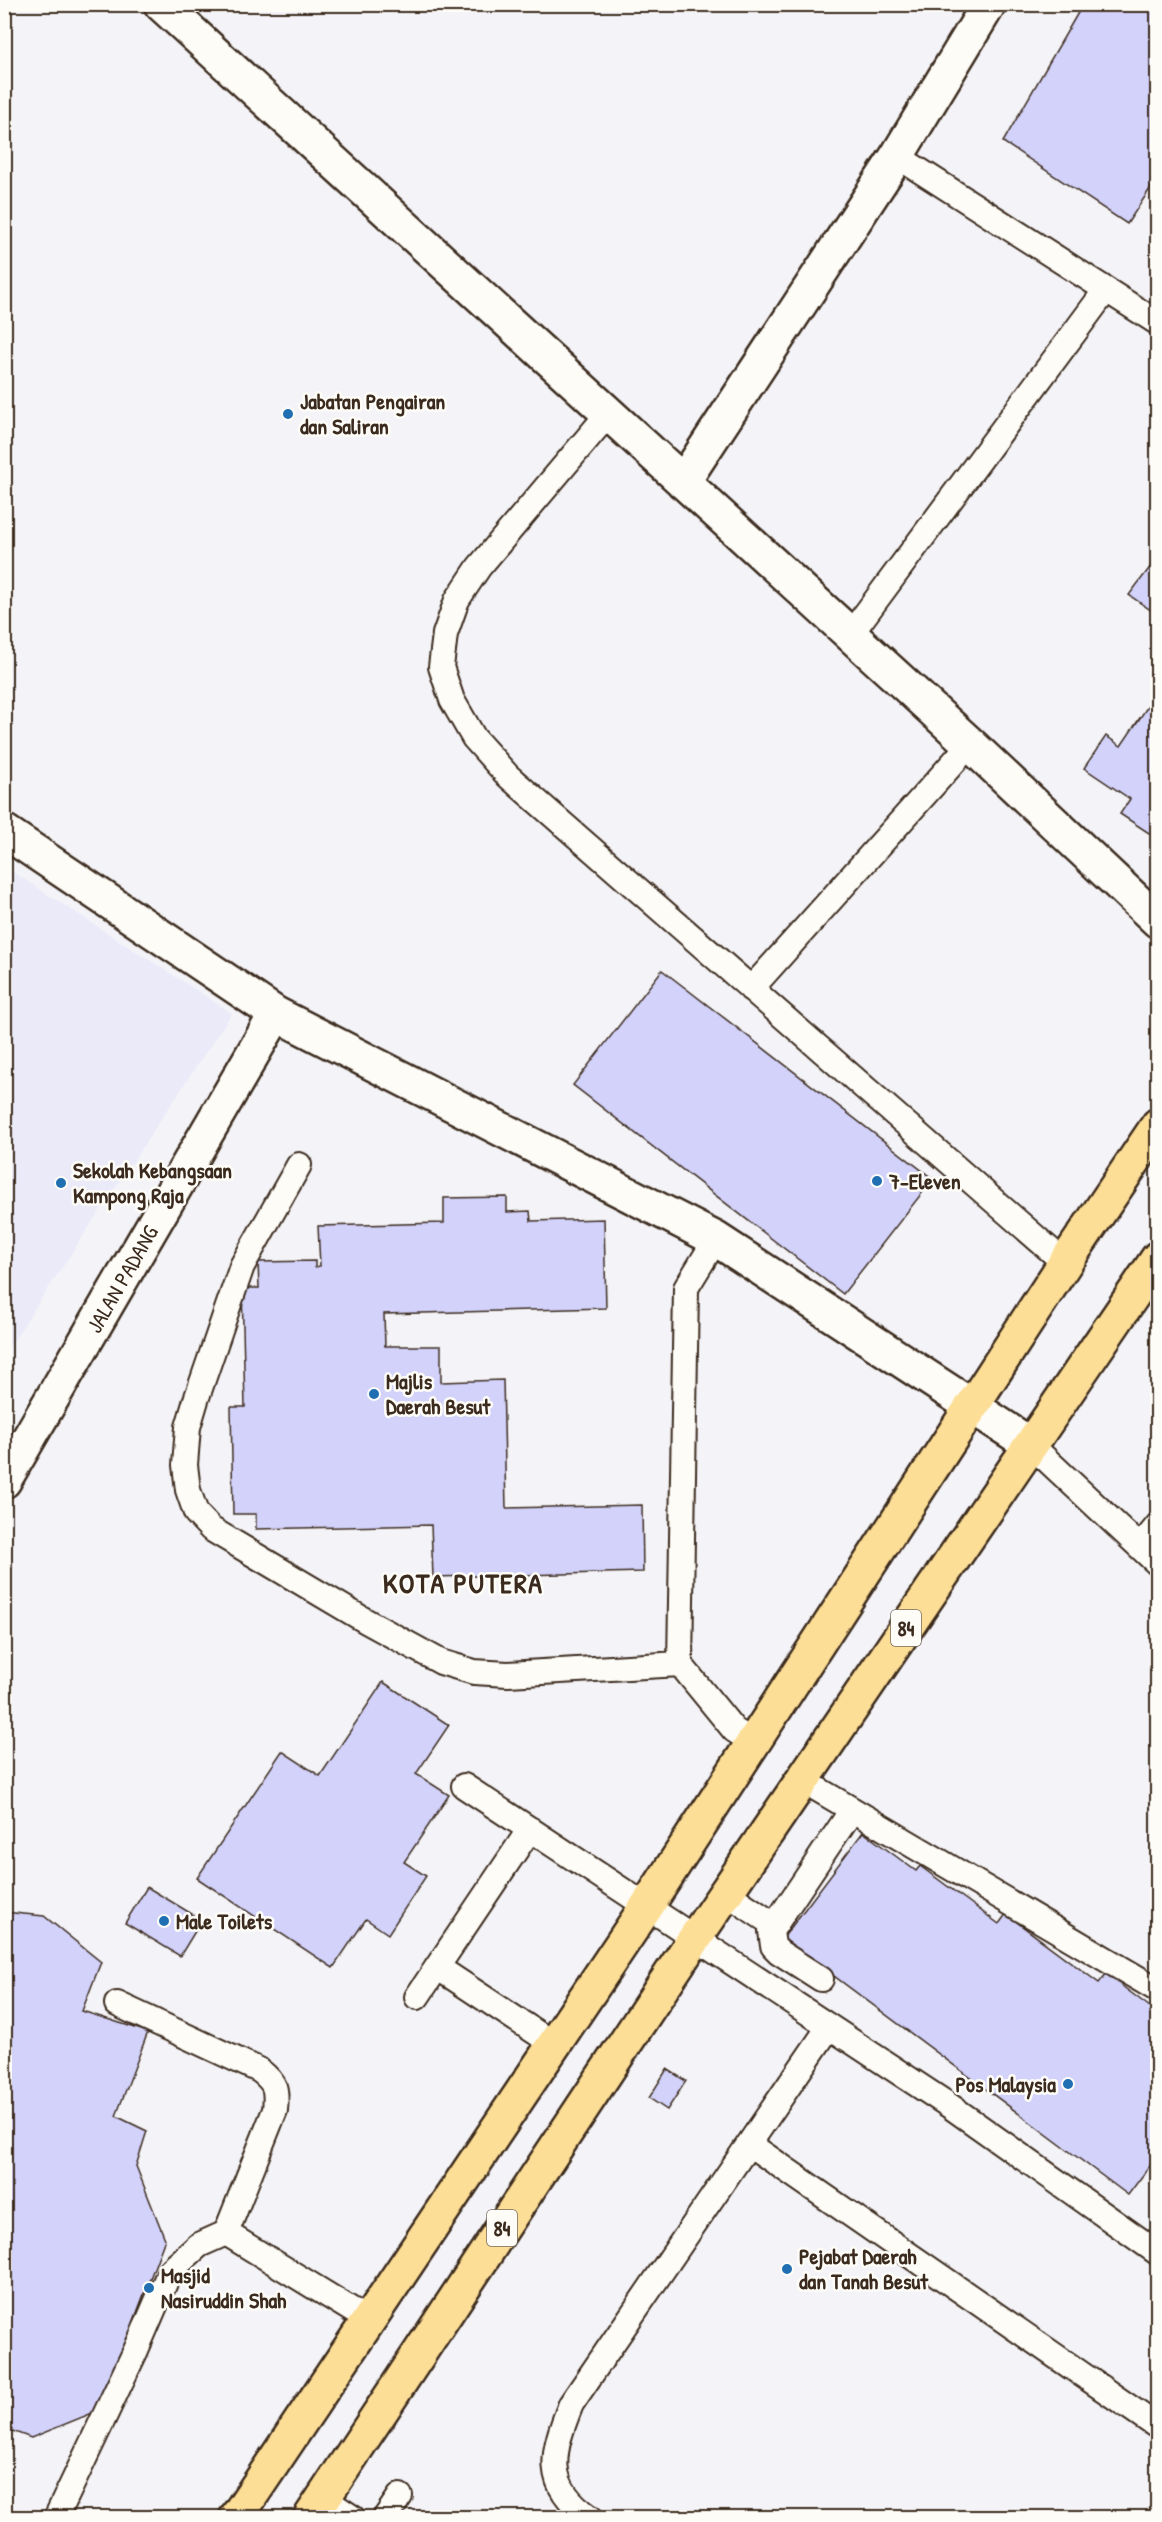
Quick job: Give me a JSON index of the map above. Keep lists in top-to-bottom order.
{
  "streets": {
    "main road": ["84"],
    "street": ["JALAN PADANG"]
  },
  "districts": ["KOTA PUTERA"],
  "places": [
    "Jabatan Pengairan dan Saliran",
    "7-Eleven",
    "Sekolah Kebangsaan Kampong Raja",
    "Majlis Daerah Besut",
    "Male Toilets",
    "Pos Malaysia",
    "Pejabat Daerah dan Tanah Besut",
    "Masjid Nasiruddin Shah"
  ]
}
